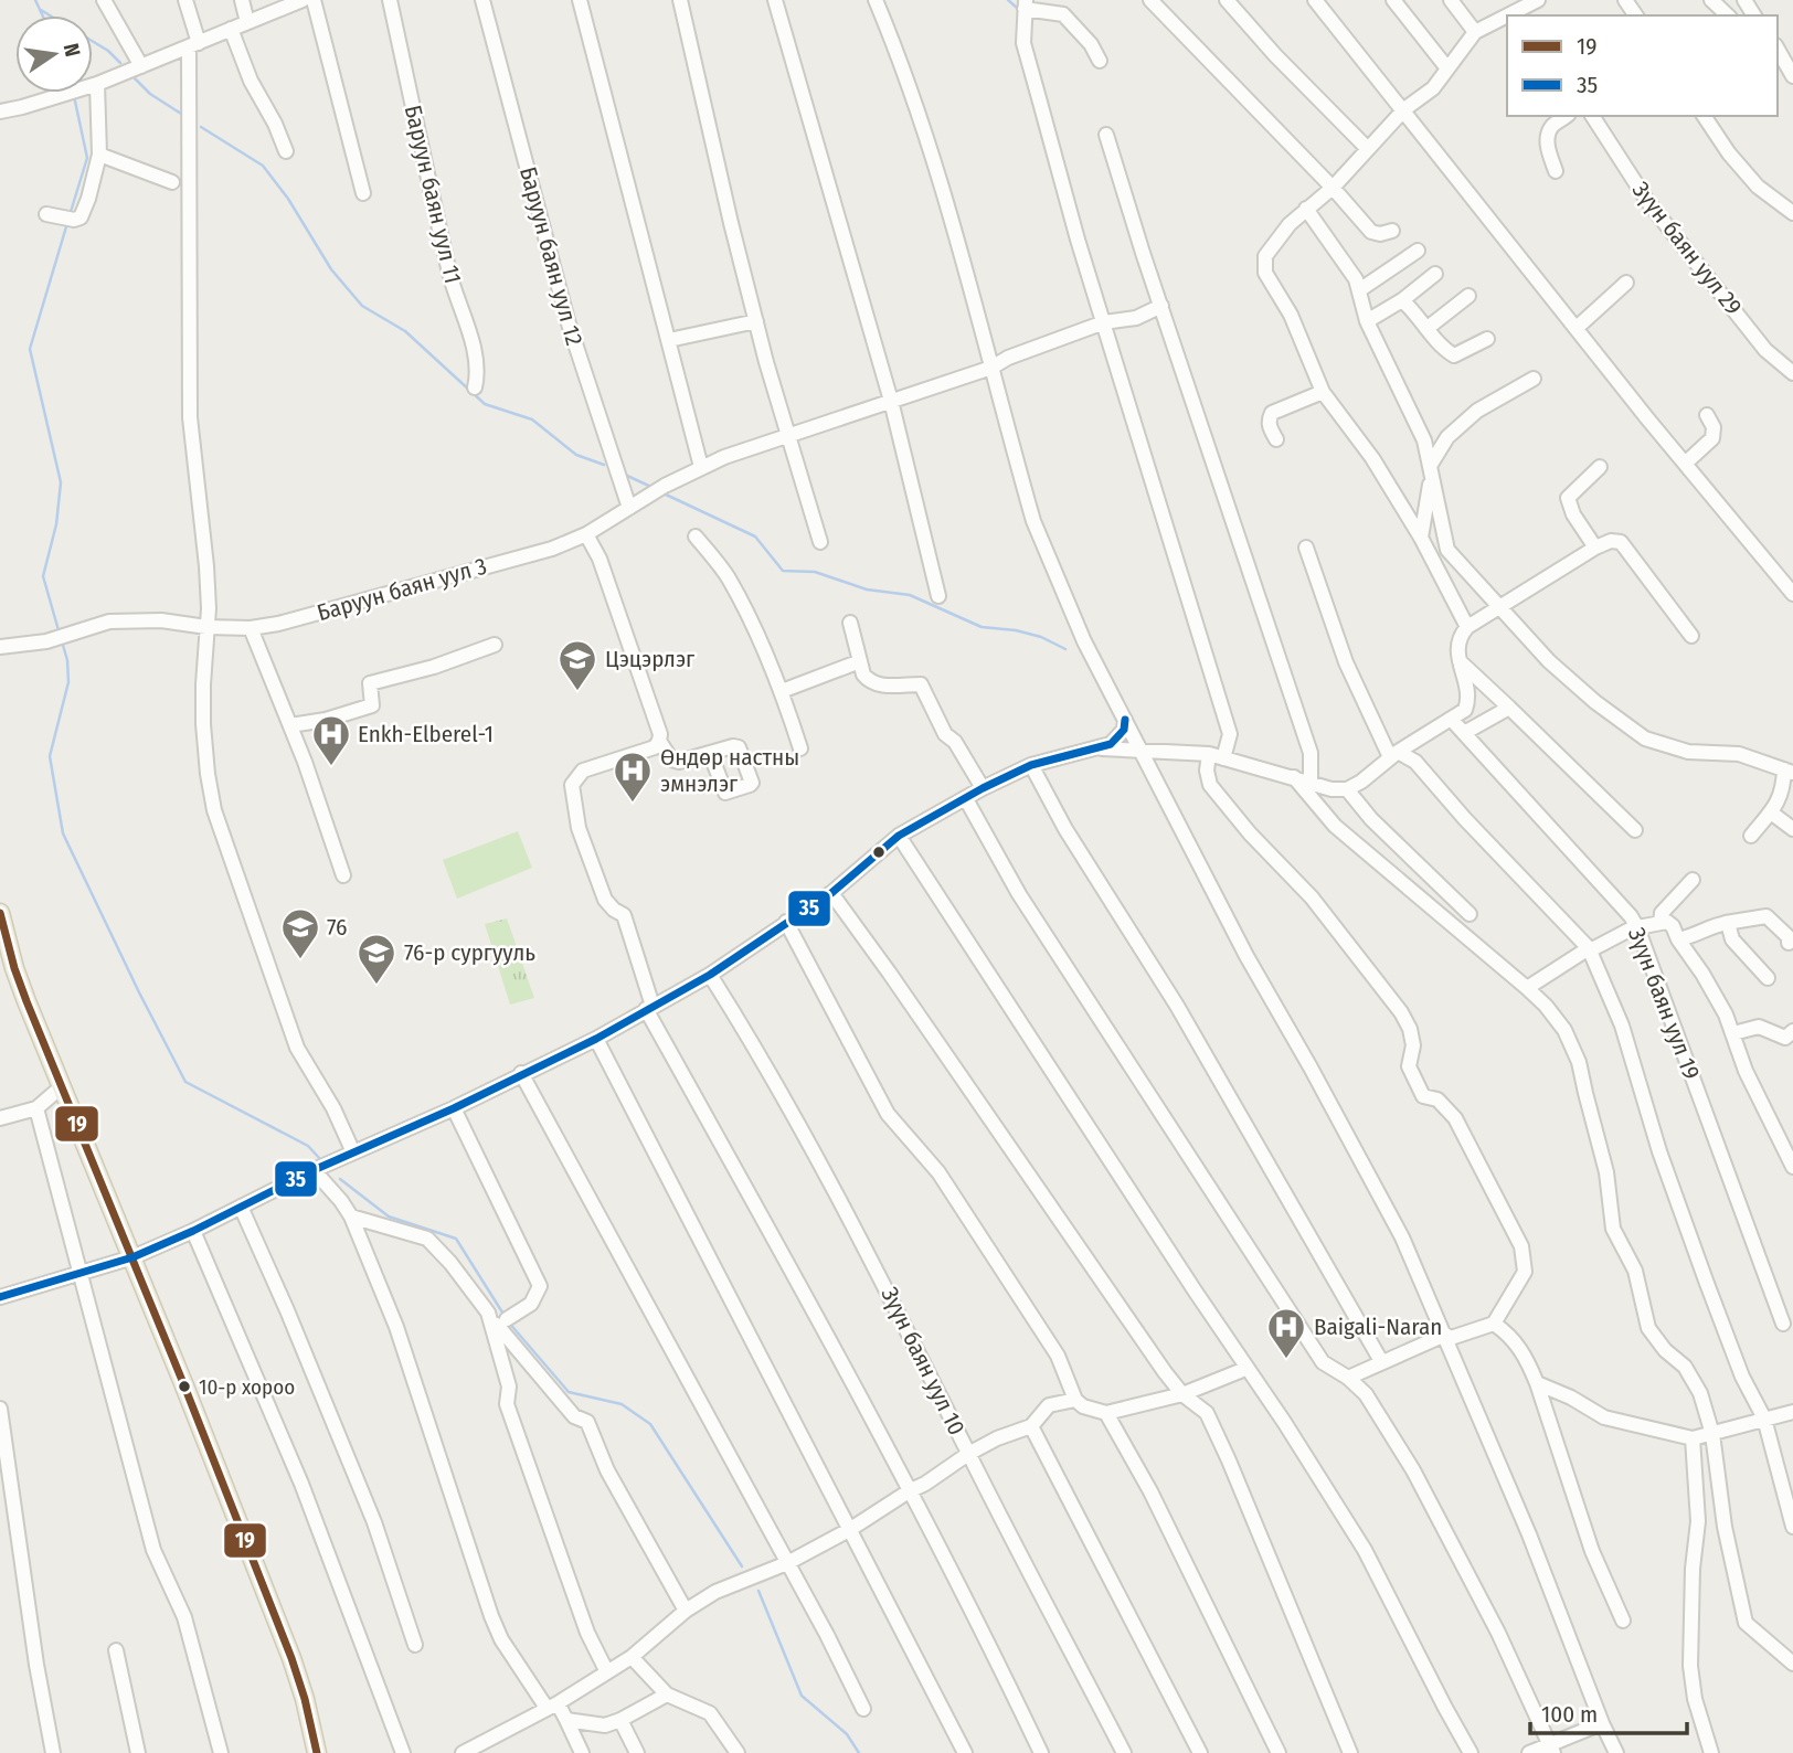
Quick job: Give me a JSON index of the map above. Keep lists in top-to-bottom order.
{
  "streets": {
    "street": [
      "Баруун баян уул 11",
      "Зүүн баян уул 29",
      "Баруун баян уул 12",
      "Баруун баян уул 3",
      "Зүүн баян уул 19",
      "Зүүн баян уул 10"
    ]
  },
  "crossings": [
    ["Баруун баян уул 12", "Баруун баян уул 3"]
  ],
  "places": {
    "school or university": ["Цэцэрлэг", "76", "76-р сургууль"],
    "hospital": ["Enkh-Elberel-1", "Өндөр настны эмнэлэг", "Baigali-Naran"],
    "other": ["10-р хороо"]
  },
  "lines": ["transit line 35", "transit line 19"],
  "legend": ["19", "35"],
  "scale_bar": "100 m",
  "north": "right"
}
